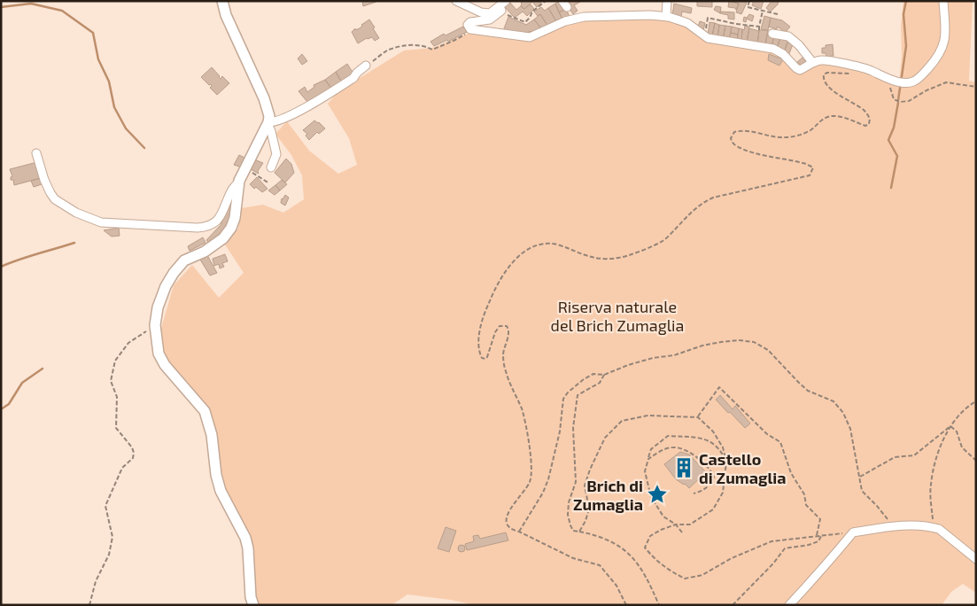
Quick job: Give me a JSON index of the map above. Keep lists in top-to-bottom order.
{
  "parks": ["Riserva naturale del Brich Zumaglia"],
  "places": {
    "building": ["Castello di Zumaglia"],
    "place": ["Brich di Zumaglia"]
  }
}
